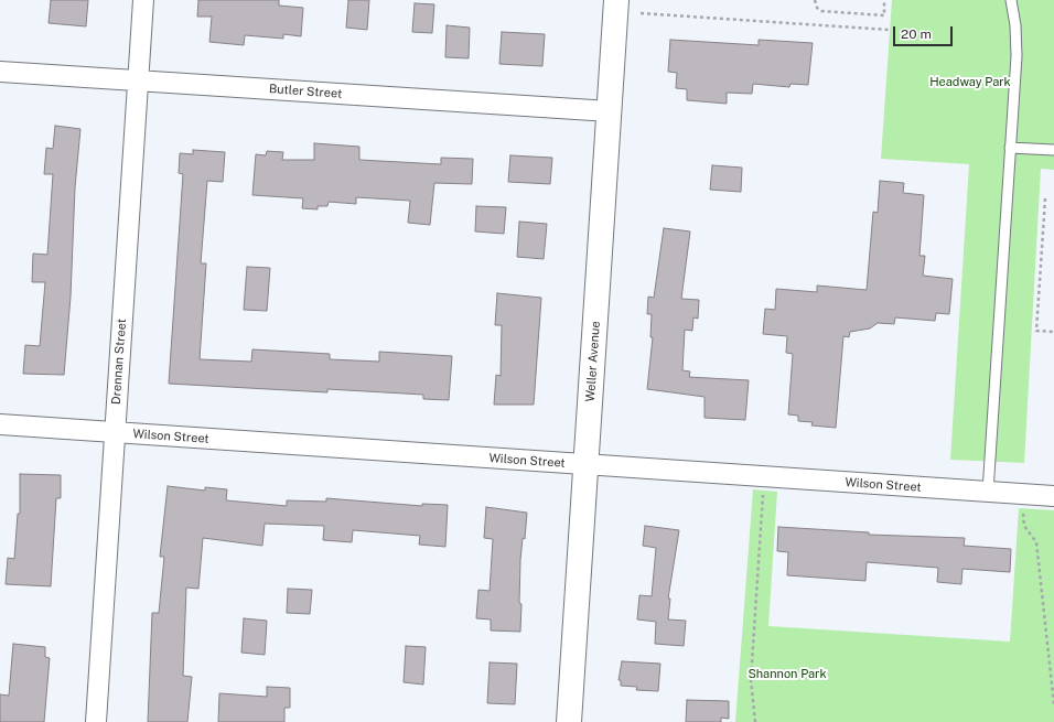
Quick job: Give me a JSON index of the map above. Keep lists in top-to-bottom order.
{
  "streets": {
    "street": [
      "Butler Street",
      "Drennan Street",
      "Weller Avenue",
      "Wilson Street"
    ]
  },
  "crossings": [
    ["Butler Street", "Drennan Street"],
    ["Butler Street", "Weller Avenue"],
    ["Drennan Street", "Wilson Street"],
    ["Weller Avenue", "Wilson Street"]
  ],
  "parks": ["Headway Park", "Shannon Park"],
  "scale_bar": "20 m"
}
